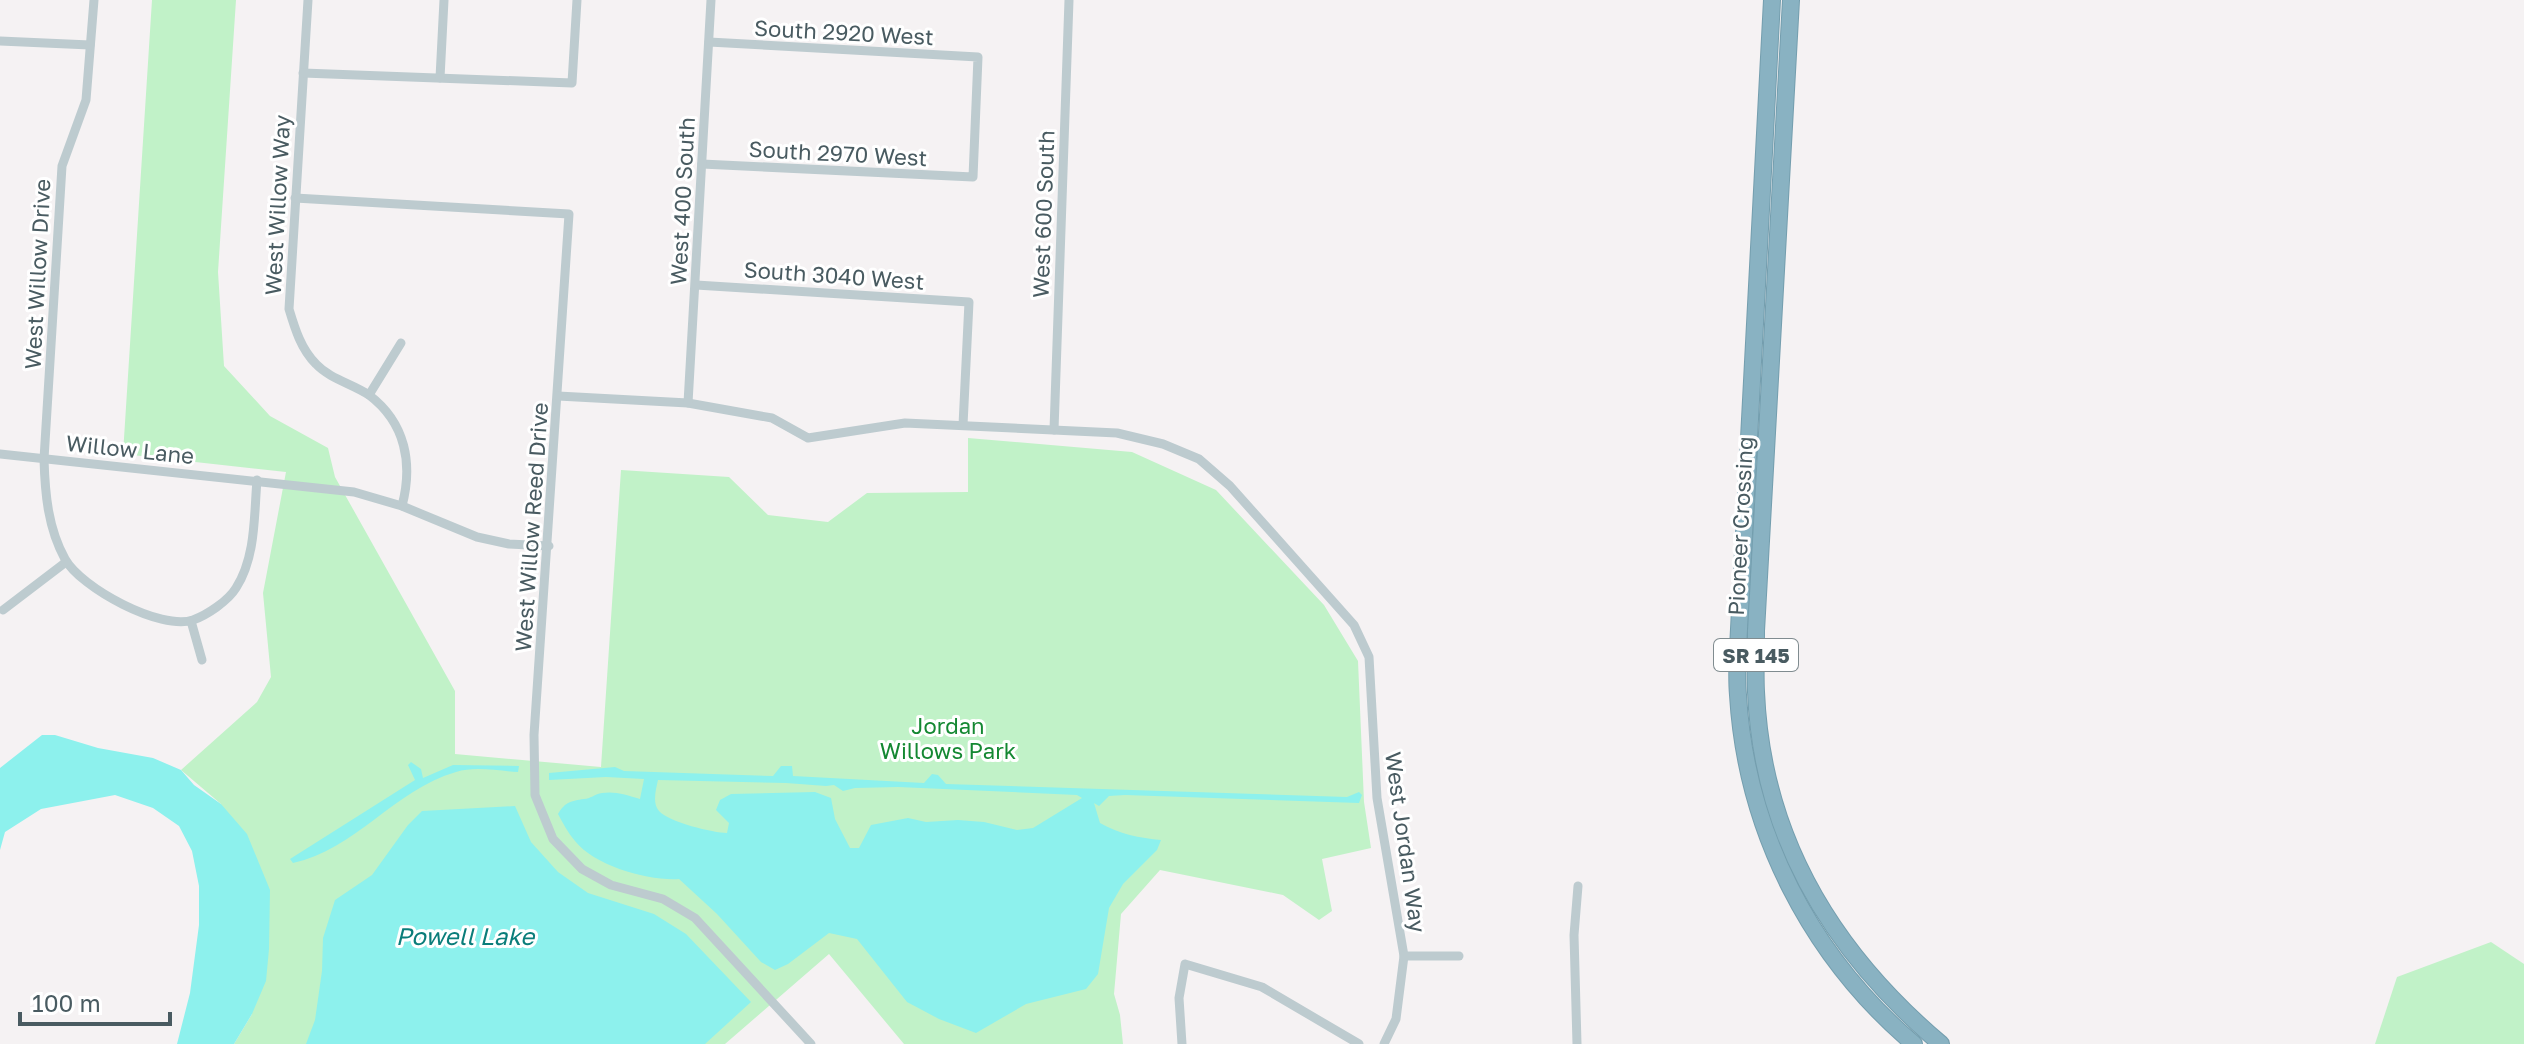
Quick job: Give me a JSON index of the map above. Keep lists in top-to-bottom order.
{
  "streets": {
    "highway": ["Pioneer Crossing", "SR 145"],
    "street": [
      "South 2920 West",
      "South 2970 West",
      "West 400 South",
      "West Willow Way",
      "West 600 South",
      "West Willow Drive",
      "South 3040 West",
      "Willow Lane",
      "West Willow Reed Drive",
      "West Jordan Way"
    ]
  },
  "crossings": [
    ["South 2920 West", "South 2970 West"],
    ["South 2920 West", "West 400 South"],
    ["South 2970 West", "West 400 South"],
    ["West 400 South", "South 3040 West"],
    ["West 400 South", "West Jordan Way"],
    ["West Willow Way", "Willow Lane"],
    ["West Willow Way", "West Willow Reed Drive"],
    ["West 600 South", "West Jordan Way"],
    ["West Willow Drive", "Willow Lane"],
    ["South 3040 West", "West Jordan Way"],
    ["Willow Lane", "West Willow Reed Drive"],
    ["West Willow Reed Drive", "West Jordan Way"]
  ],
  "water": ["Powell Lake"],
  "parks": ["Jordan Willows Park"],
  "scale_bar": "100 m"
}
